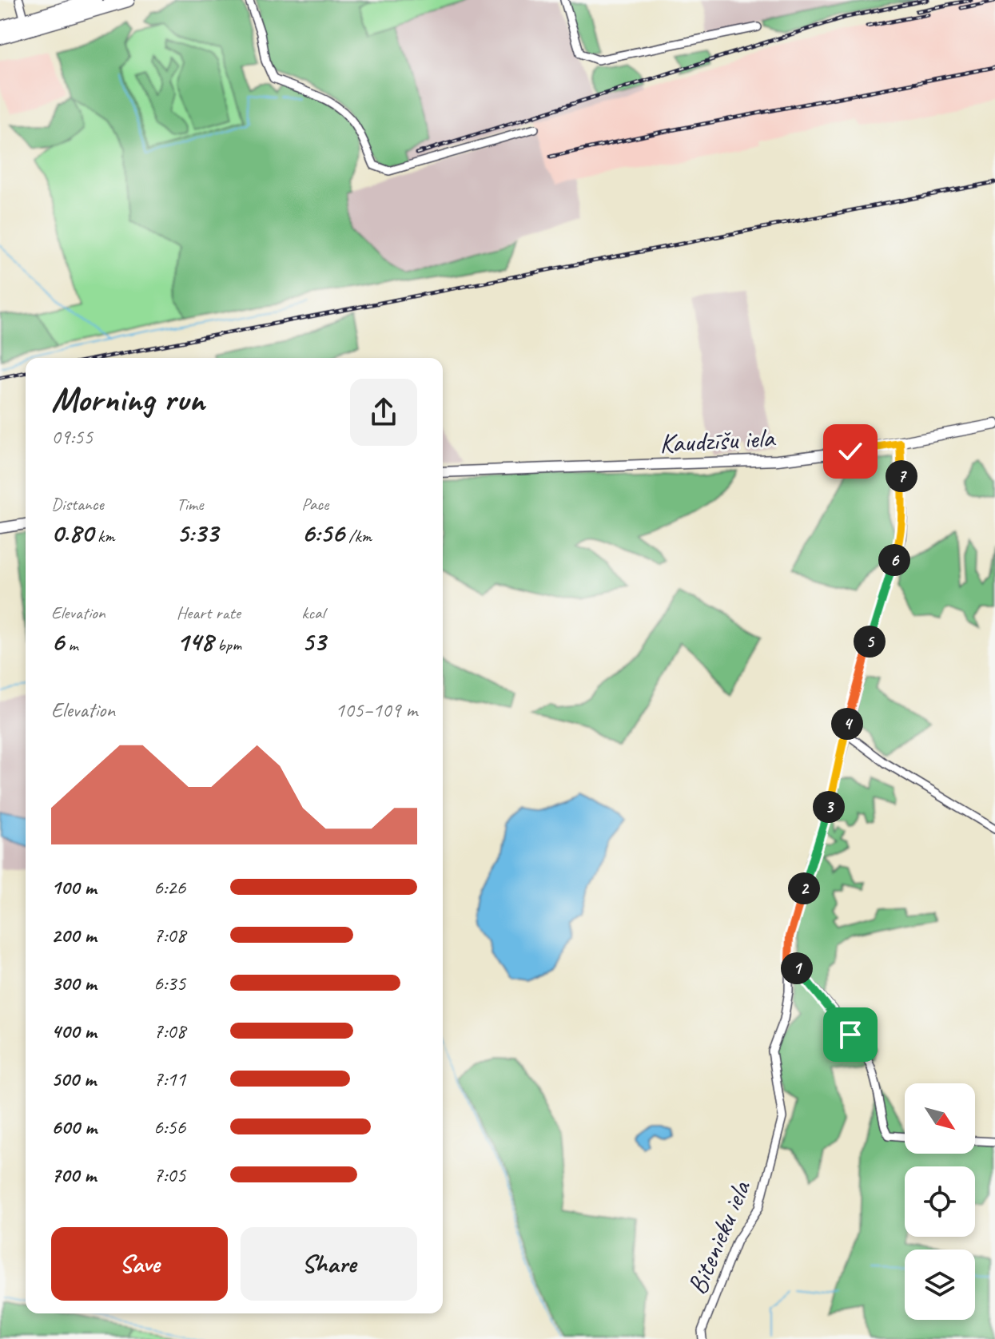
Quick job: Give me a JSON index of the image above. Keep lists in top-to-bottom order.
{
  "streets": {
    "street": ["Kaudzīšu iela", "Bitenieku iela"]
  },
  "crossings": [
    ["Kaudzīšu iela", "Bitenieku iela"]
  ],
  "north": "bottom right",
  "page": {
    "heading": ["Morning run", "09:55"],
    "pins": [
      "7",
      "6",
      "5",
      "4",
      "3",
      "2",
      "1"
    ],
    "stats": [
      ["Distance", "0.80 km"],
      ["Time", "5:33"],
      ["Pace", "6:56 /km"],
      ["Elevation", "6 m"],
      ["Heart rate", "148 bpm"],
      ["kcal", "53"]
    ],
    "chart": ["Elevation", "105–109 m"],
    "list": [
      {
        "name": "100 m",
        "note": "6:26"
      },
      {
        "name": "200 m",
        "note": "7:08"
      },
      {
        "name": "300 m",
        "note": "6:35"
      },
      {
        "name": "400 m",
        "note": "7:08"
      },
      {
        "name": "500 m",
        "note": "7:11"
      },
      {
        "name": "600 m",
        "note": "6:56"
      },
      {
        "name": "700 m",
        "note": "7:05"
      }
    ],
    "buttons": ["Save", "Share"]
  }
}
